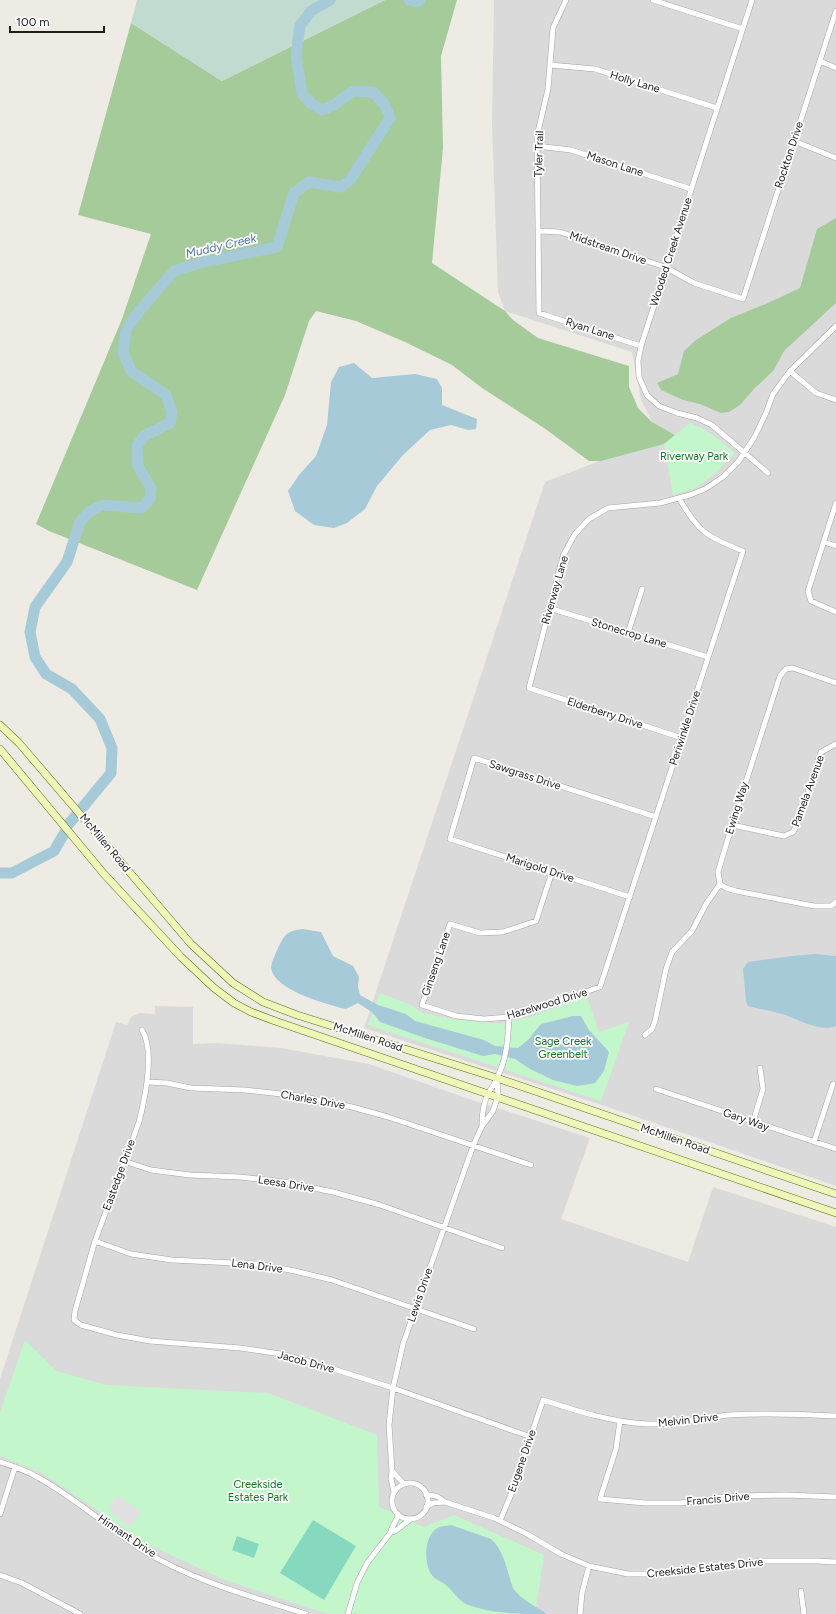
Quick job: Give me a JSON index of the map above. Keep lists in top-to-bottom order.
{
  "streets": {
    "main road": ["McMillen Road"],
    "street": [
      "Holly Lane",
      "Tyler Trail",
      "Rockton Drive",
      "Mason Lane",
      "Midstream Drive",
      "Wooded Creek Avenue",
      "Ryan Lane",
      "Riverway Lane",
      "Stonecrop Lane",
      "Elderberry Drive",
      "Periwinkle Drive",
      "Sawgrass Drive",
      "Pamela Avenue",
      "Ewing Way",
      "Marigold Drive",
      "Ginseng Lane",
      "Hazelwood Drive",
      "Charles Drive",
      "Gary Way",
      "Eastedge Drive",
      "Leesa Drive",
      "Lena Drive",
      "Lewis Drive",
      "Jacob Drive",
      "Melvin Drive",
      "Eugene Drive",
      "Francis Drive",
      "Hinnant Drive",
      "Creekside Estates Drive"
    ]
  },
  "crossings": [
    ["Holly Lane", "Tyler Trail"],
    ["Holly Lane", "Wooded Creek Avenue"],
    ["Tyler Trail", "Mason Lane"],
    ["Tyler Trail", "Midstream Drive"],
    ["Tyler Trail", "Ryan Lane"],
    ["Rockton Drive", "Midstream Drive"],
    ["Mason Lane", "Wooded Creek Avenue"],
    ["Midstream Drive", "Wooded Creek Avenue"],
    ["Wooded Creek Avenue", "Ryan Lane"],
    ["Wooded Creek Avenue", "Riverway Lane"],
    ["Riverway Lane", "Stonecrop Lane"],
    ["Riverway Lane", "Elderberry Drive"],
    ["Riverway Lane", "Periwinkle Drive"],
    ["Stonecrop Lane", "Periwinkle Drive"],
    ["Elderberry Drive", "Periwinkle Drive"],
    ["Periwinkle Drive", "Sawgrass Drive"],
    ["Periwinkle Drive", "Marigold Drive"],
    ["Periwinkle Drive", "Hazelwood Drive"],
    ["Sawgrass Drive", "Marigold Drive"],
    ["Pamela Avenue", "Ewing Way"],
    ["McMillen Road", "Lewis Drive"],
    ["Marigold Drive", "Ginseng Lane"],
    ["Ginseng Lane", "Hazelwood Drive"],
    ["Hazelwood Drive", "Lewis Drive"],
    ["Charles Drive", "Eastedge Drive"],
    ["Charles Drive", "Lewis Drive"],
    ["Eastedge Drive", "Leesa Drive"],
    ["Eastedge Drive", "Lena Drive"],
    ["Eastedge Drive", "Jacob Drive"],
    ["Leesa Drive", "Lewis Drive"],
    ["Lena Drive", "Lewis Drive"],
    ["Lewis Drive", "Jacob Drive"],
    ["Lewis Drive", "Creekside Estates Drive"],
    ["Jacob Drive", "Eugene Drive"],
    ["Melvin Drive", "Eugene Drive"],
    ["Melvin Drive", "Francis Drive"],
    ["Eugene Drive", "Creekside Estates Drive"]
  ],
  "water": ["Muddy Creek"],
  "parks": ["Riverway Park", "Sage Creek Greenbelt", "Creekside Estates Park"],
  "scale_bar": "100 m"
}
